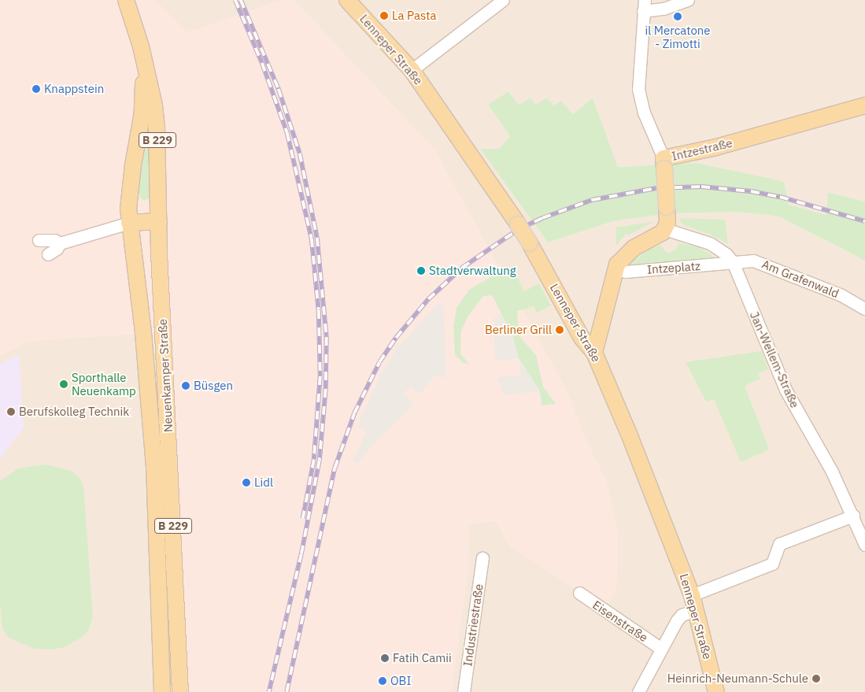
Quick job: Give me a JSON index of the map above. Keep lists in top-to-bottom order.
{
  "streets": {
    "main road": [
      "Lenneper Straße",
      "B 229",
      "Intzestraße",
      "Neuenkamper Straße"
    ],
    "street": [
      "Intzeplatz",
      "Am Grafenwald",
      "Jan-Wellem-Straße",
      "Eisenstraße",
      "Industriestraße"
    ]
  },
  "crossings": [
    ["Intzestraße", "Jan-Wellem-Straße"],
    ["Intzeplatz", "Am Grafenwald"],
    ["Intzeplatz", "Jan-Wellem-Straße"],
    ["Am Grafenwald", "Jan-Wellem-Straße"]
  ],
  "places": [
    "La Pasta",
    "il Mercatone - Zimotti",
    "Knappstein",
    "Stadtverwaltung",
    "Berliner Grill",
    "Sporthalle Neuenkamp",
    "Büsgen",
    "Berufskolleg Technik",
    "Lidl",
    "Fatih Camii",
    "Heinrich-Neumann-Schule",
    "OBI"
  ]
}
